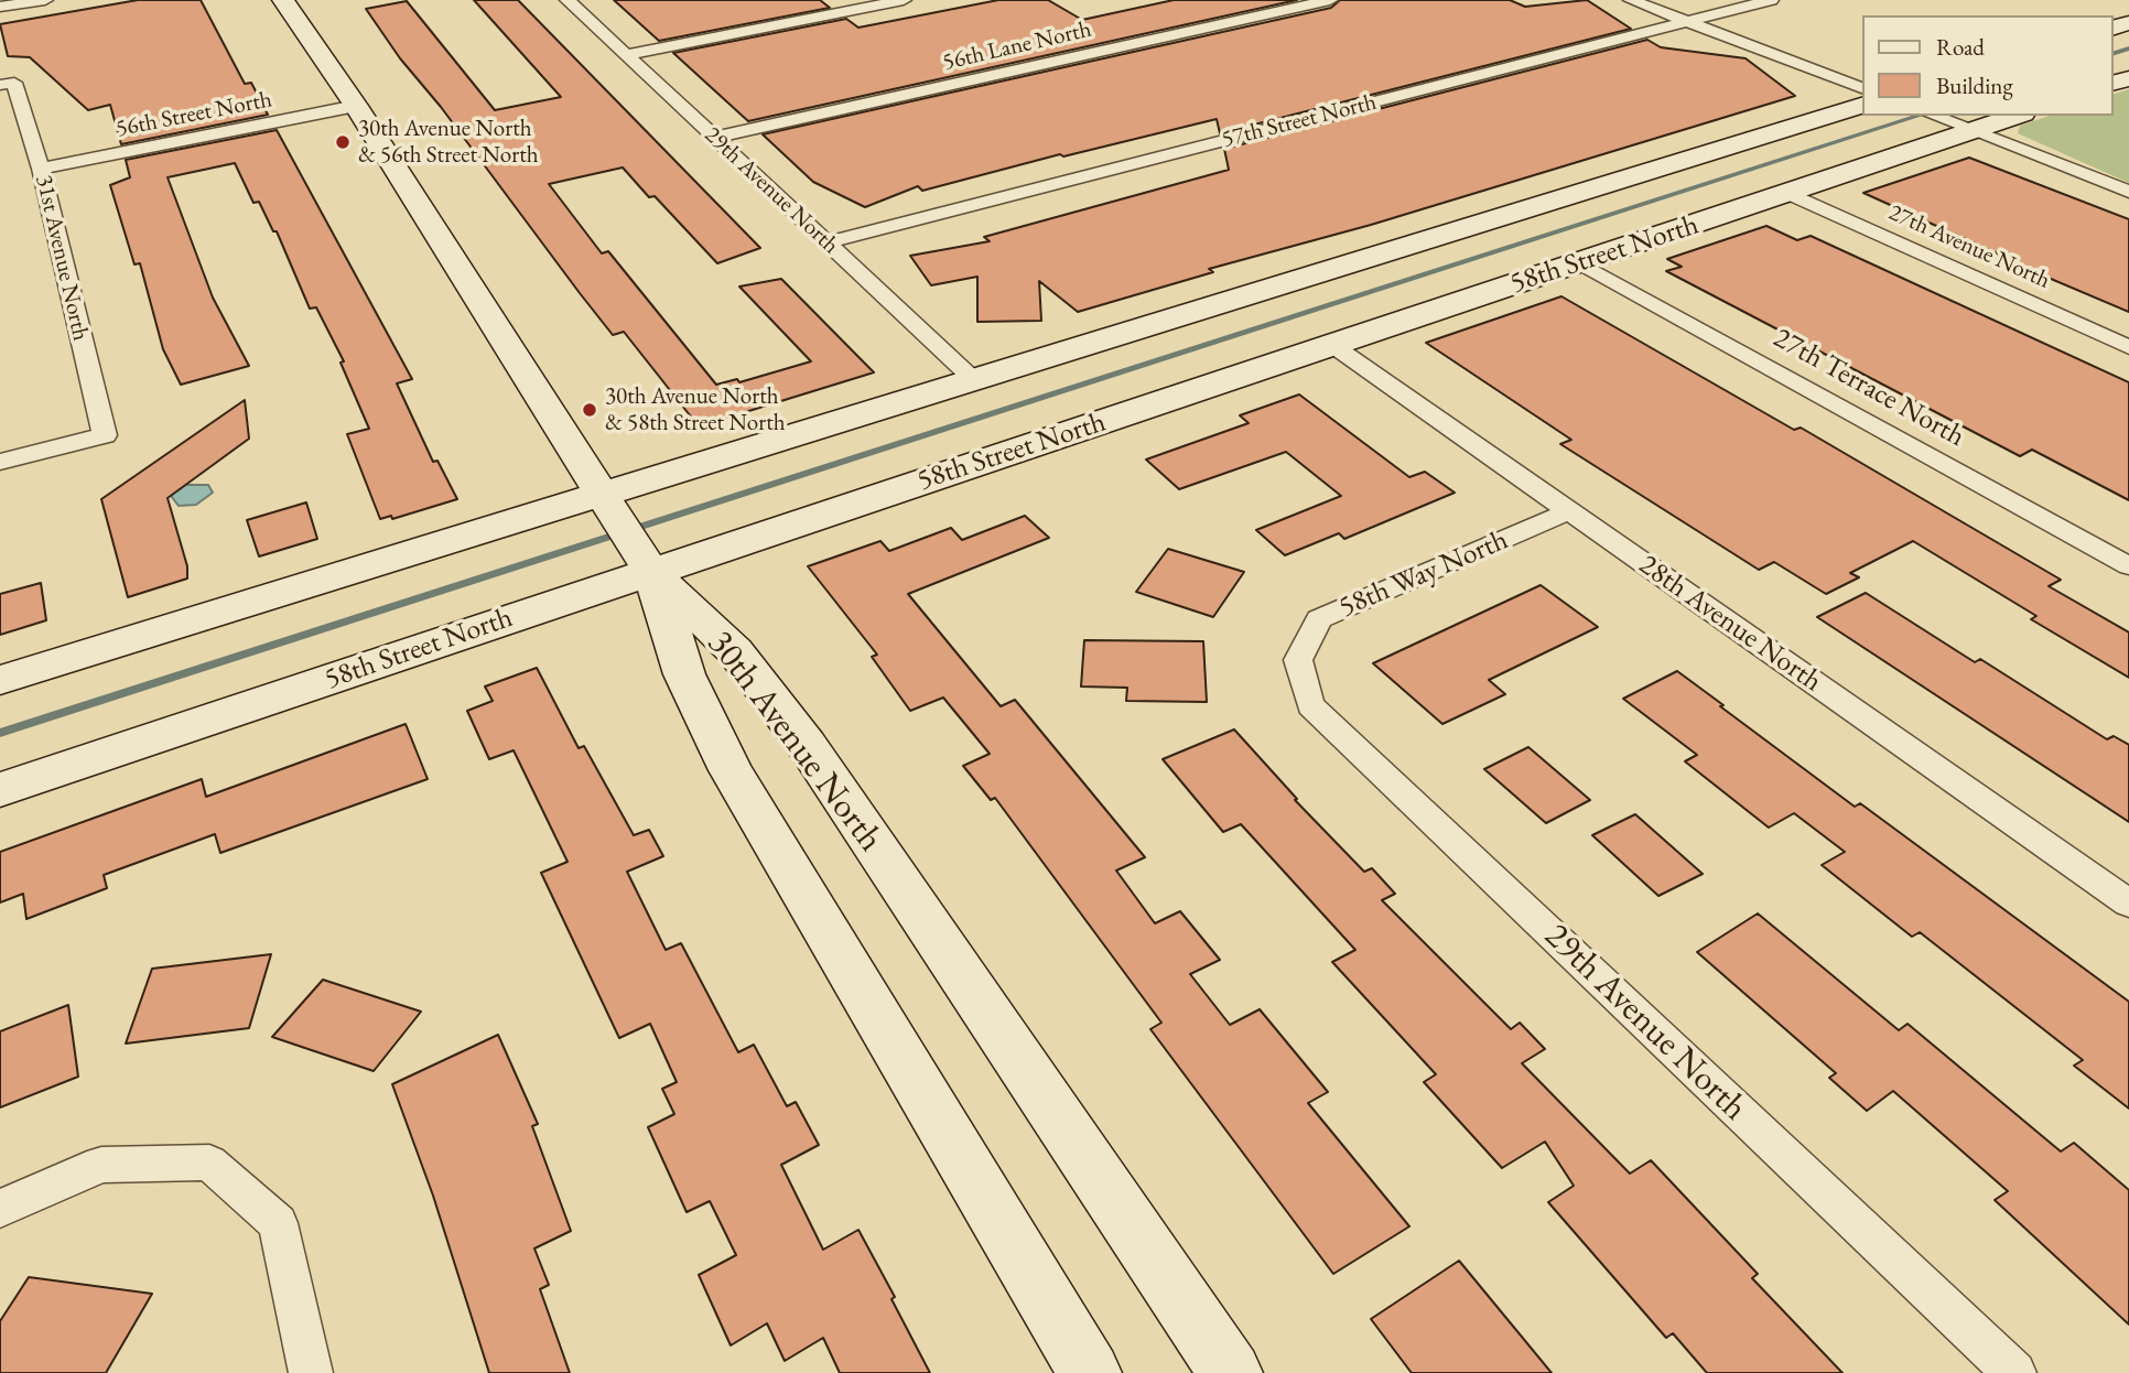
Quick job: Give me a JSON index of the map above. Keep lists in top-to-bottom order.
{
  "streets": {
    "street": [
      "56th Lane North",
      "56th Street North",
      "57th Street North",
      "29th Avenue North",
      "27th Avenue North",
      "58th Street North",
      "31st Avenue North",
      "27th Terrace North",
      "58th Way North",
      "28th Avenue North",
      "30th Avenue North"
    ]
  },
  "crossings": [
    ["56th Lane North", "29th Avenue North"],
    ["56th Street North", "31st Avenue North"],
    ["57th Street North", "29th Avenue North"],
    ["29th Avenue North", "58th Way North"],
    ["27th Avenue North", "58th Street North"],
    ["58th Street North", "27th Terrace North"],
    ["58th Street North", "28th Avenue North"],
    ["58th Street North", "30th Avenue North"],
    ["58th Way North", "28th Avenue North"]
  ],
  "places": ["30th Avenue North & 56th Street North", "30th Avenue North & 58th Street North"],
  "legend": ["Road", "Building"]
}
